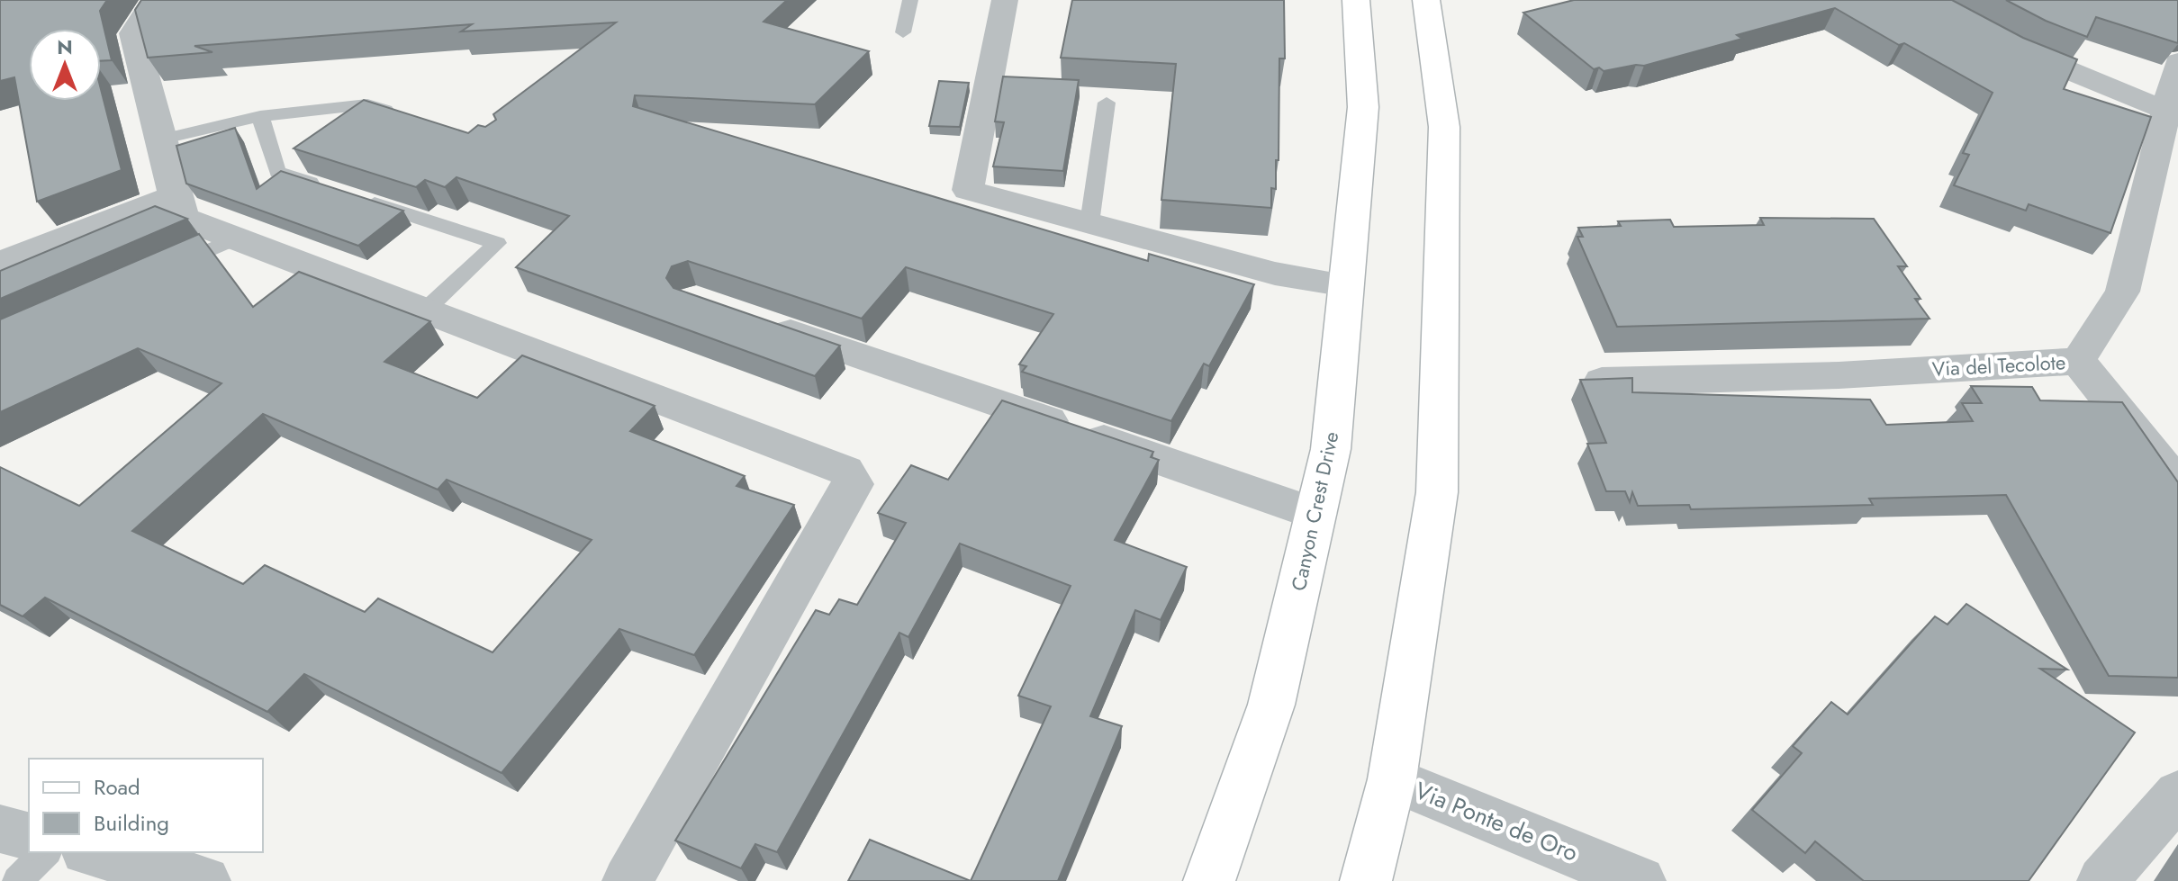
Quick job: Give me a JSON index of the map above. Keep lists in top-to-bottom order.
{
  "streets": {
    "main road": ["Canyon Crest Drive"],
    "street": ["Via del Tecolote", "Via Ponte de Oro"]
  },
  "legend": ["Road", "Building"],
  "north": "top"
}
